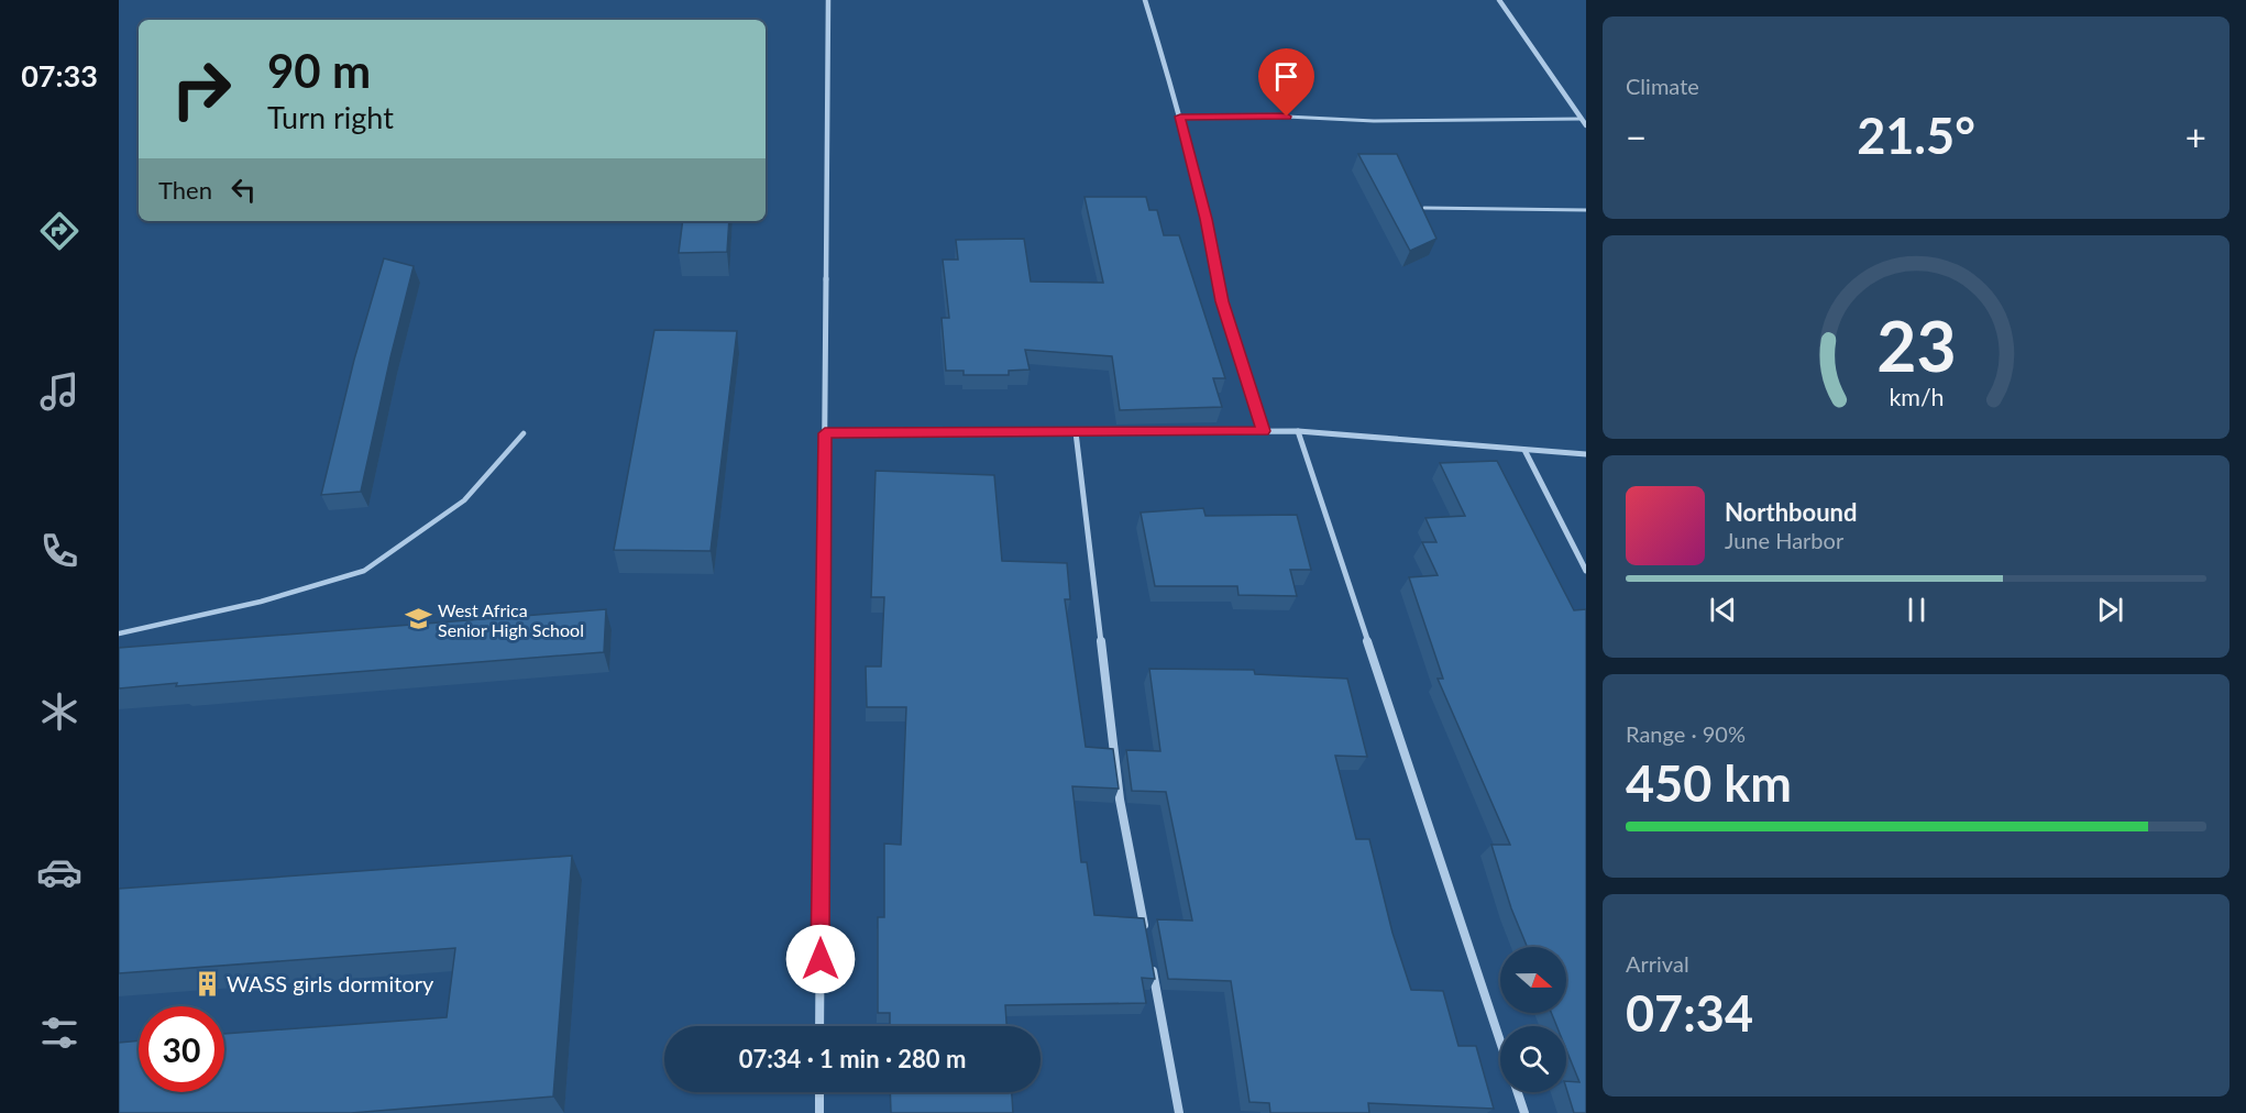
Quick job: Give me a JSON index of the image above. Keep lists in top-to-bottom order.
{
  "places": {
    "school or university": ["West Africa Senior High School"],
    "building": ["WASS girls dormitory"]
  },
  "north": "right",
  "page": {
    "tabs": "07:33",
    "tile": [
      "Climate",
      ["Range · 90%", "450 km"],
      ["Arrival", "07:34"]
    ],
    "turn": ["90 m", "Turn right"],
    "heat": ["−", "21.5°", "+"],
    "then": "Then",
    "song": ["Northbound", "June Harbor"],
    "limit": "30",
    "trip": "07:34 · 1 min · 280 m",
    "gauge": ["23", "km/h"]
  }
}
